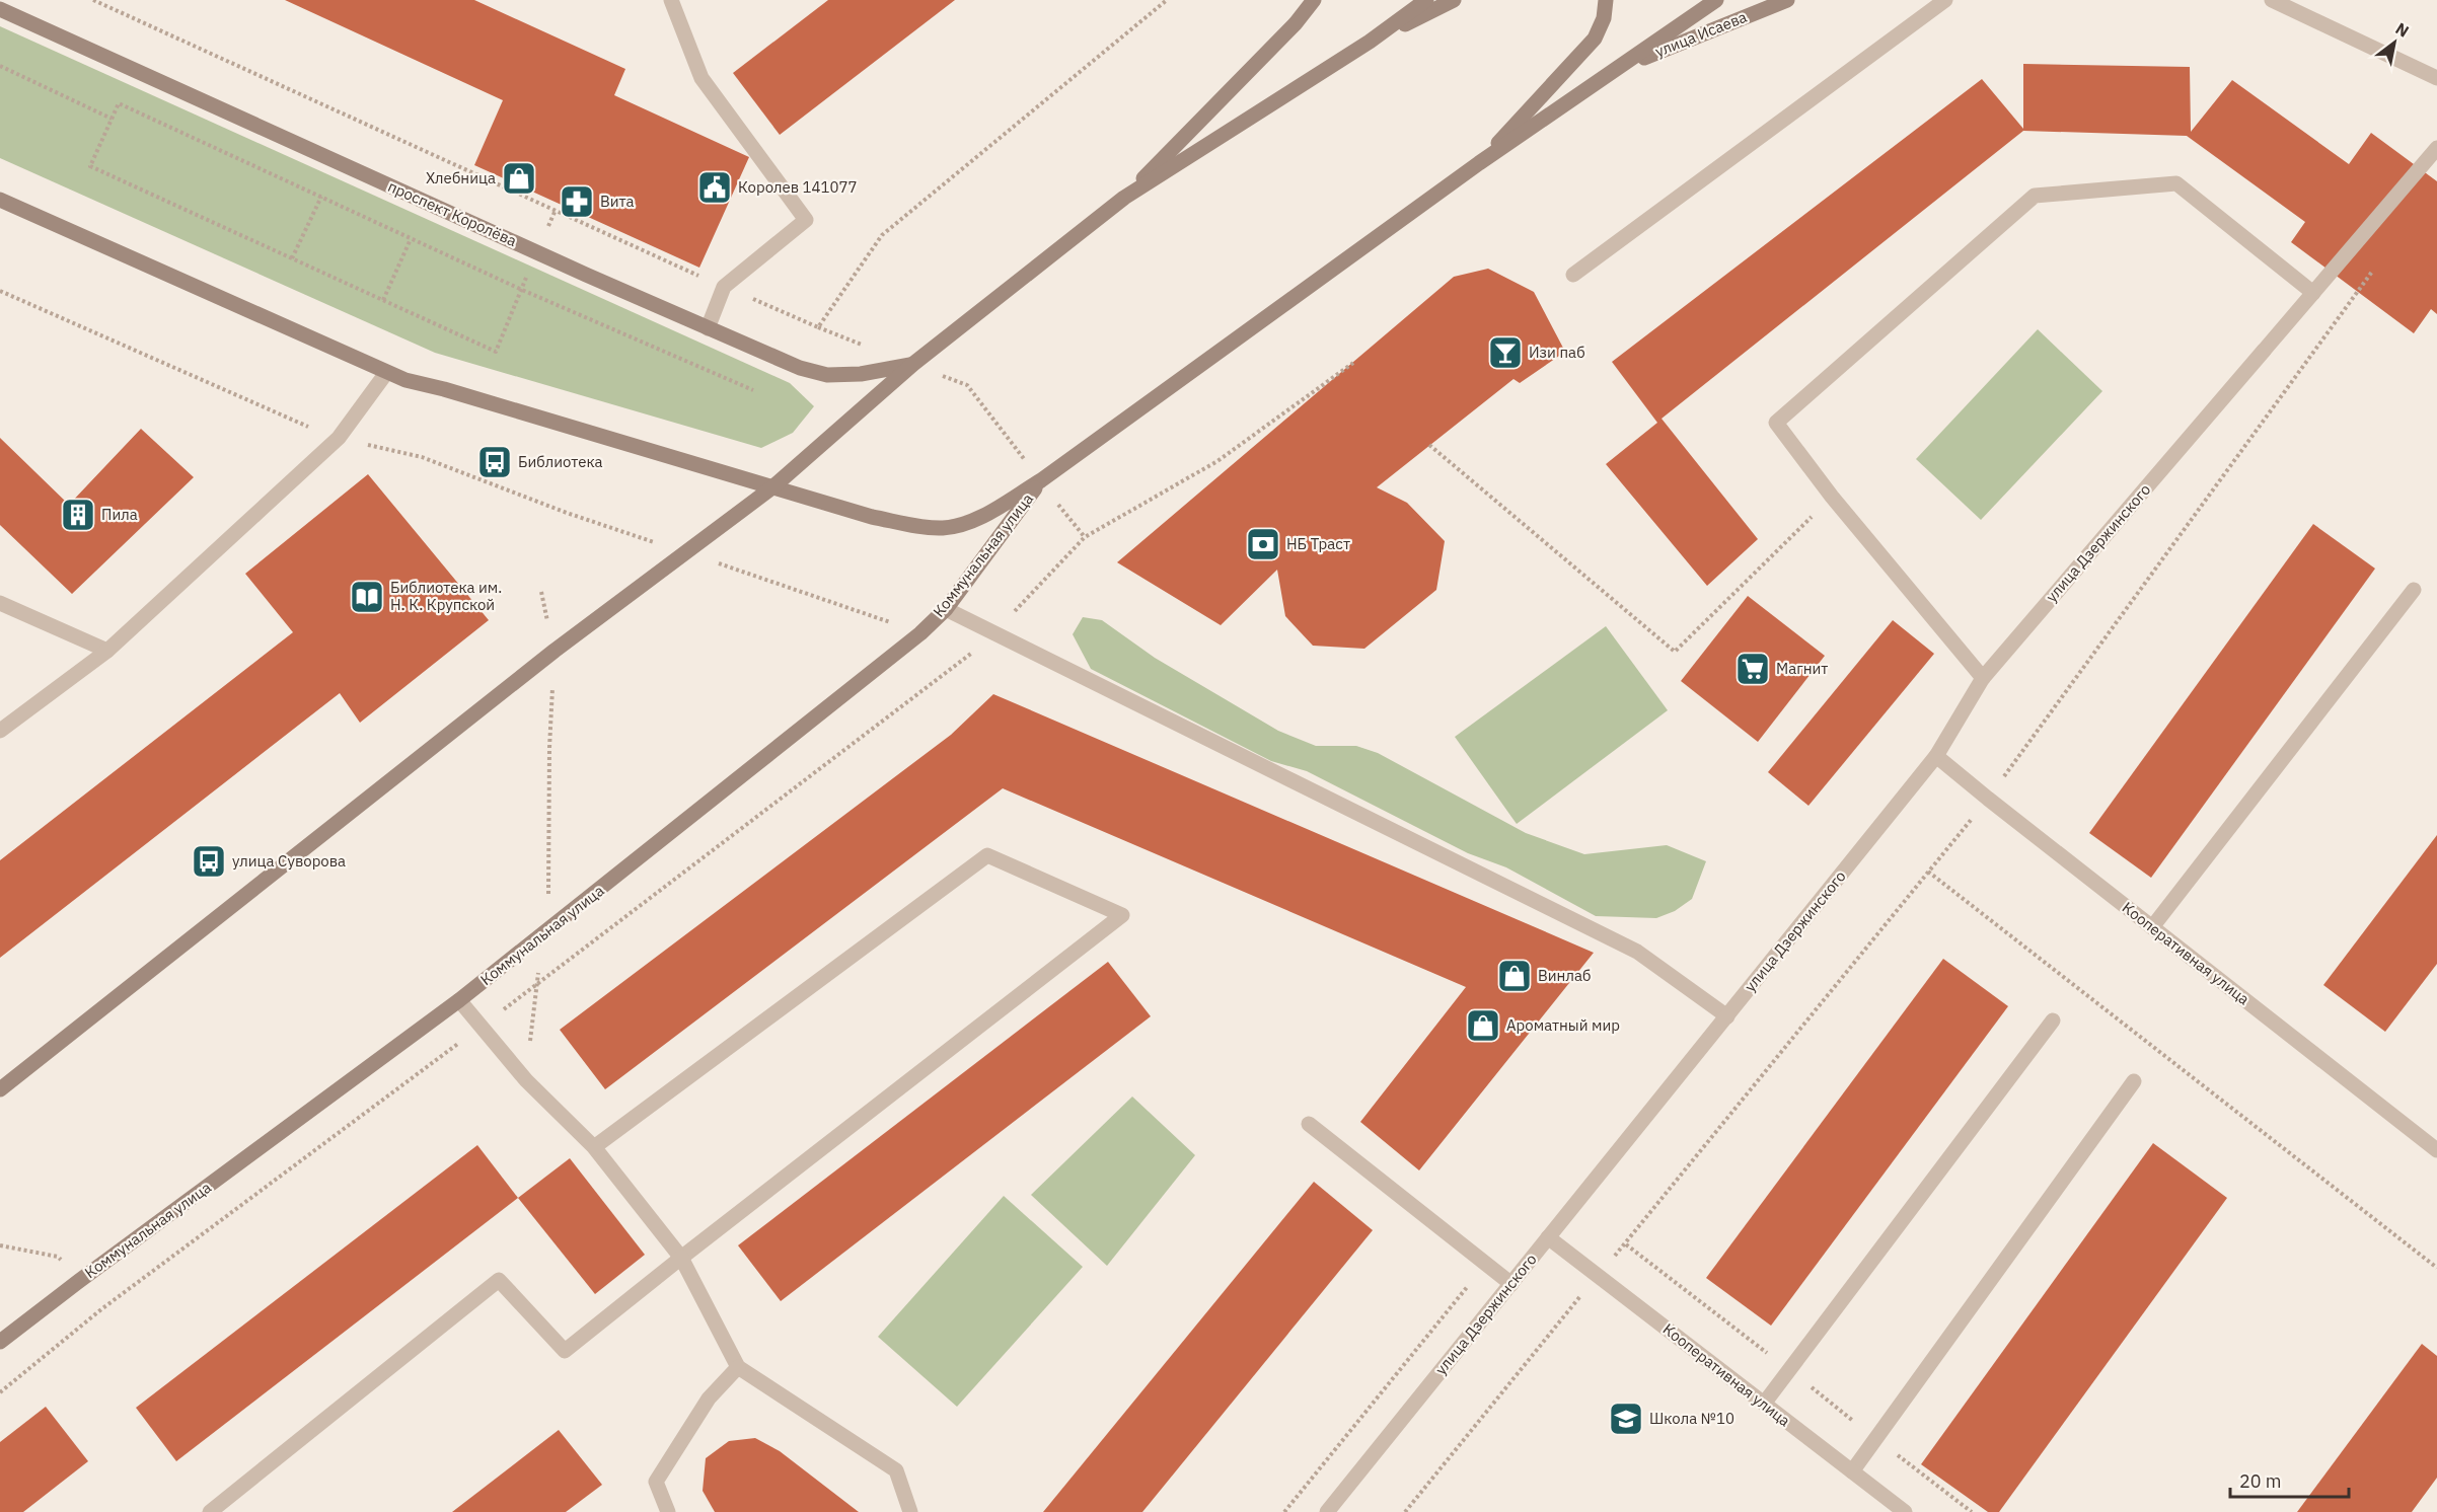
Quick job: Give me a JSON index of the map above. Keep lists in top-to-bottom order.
{
  "streets": {
    "main road": ["улица Исаева", "проспект Королёва", "Коммунальная улица"],
    "street": ["улица Дзержинского", "Кооперативная улица"]
  },
  "crossings": [
    ["улица Дзержинского", "Кооперативная улица"]
  ],
  "places": {
    "shop": ["Хлебница", "Винлаб", "Ароматный мир"],
    "public building": ["Королев 141077"],
    "pharmacy": ["Вита"],
    "bar": ["Изи паб"],
    "bus stop": ["Библиотека", "улица Суворова"],
    "building": ["Пила"],
    "bank": ["НБ Траст"],
    "library": ["Библиотека им. Н. К. Крупской"],
    "supermarket": ["Магнит"],
    "school or university": ["Школа №10"]
  },
  "scale_bar": "20 m",
  "north": "top right"
}
